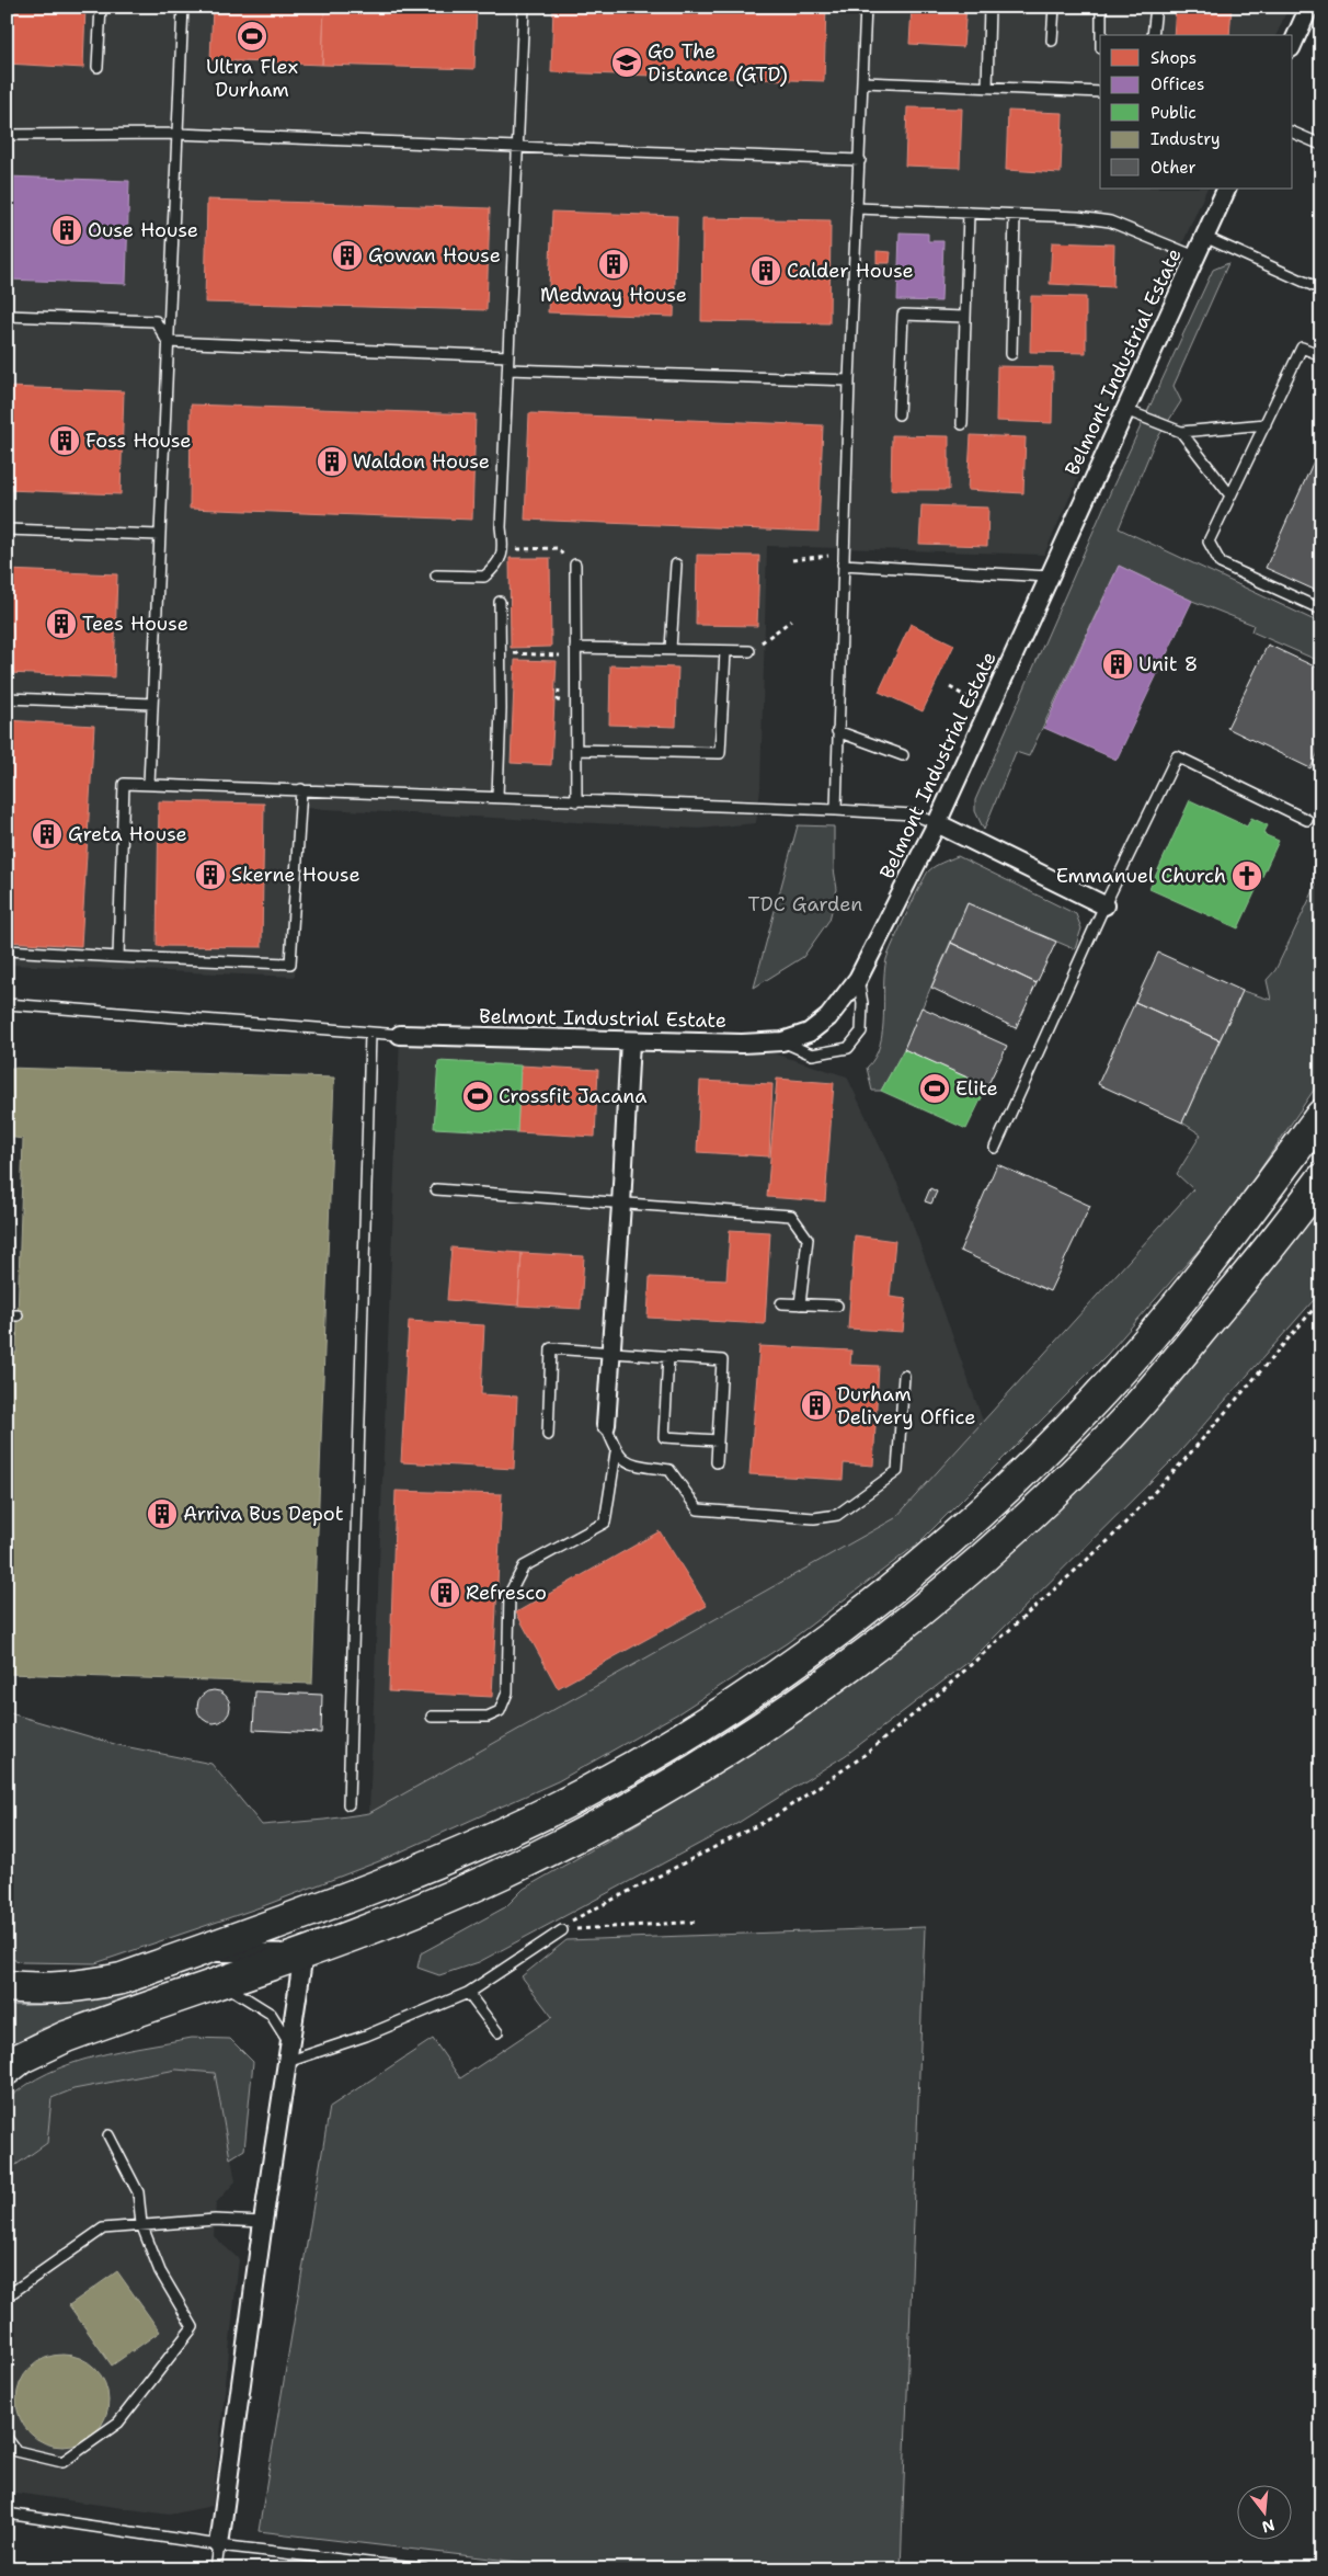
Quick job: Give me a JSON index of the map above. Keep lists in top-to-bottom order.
{
  "streets": {
    "street": ["Belmont Industrial Estate"]
  },
  "parks": ["TDC Garden"],
  "places": {
    "sports": ["Ultra Flex Durham", "Elite", "Crossfit Jacana"],
    "school or university": ["Go The Distance (GTD)"],
    "building": [
      "Ouse House",
      "Gowan House",
      "Medway House",
      "Calder House",
      "Foss House",
      "Waldon House",
      "Tees House",
      "Unit 8",
      "Greta House",
      "Skerne House",
      "Durham Delivery Office",
      "Arriva Bus Depot",
      "Refresco"
    ],
    "church": ["Emmanuel Church"]
  },
  "legend": [
    "Shops",
    "Offices",
    "Public",
    "Industry",
    "Other"
  ],
  "north": "bottom"
}
